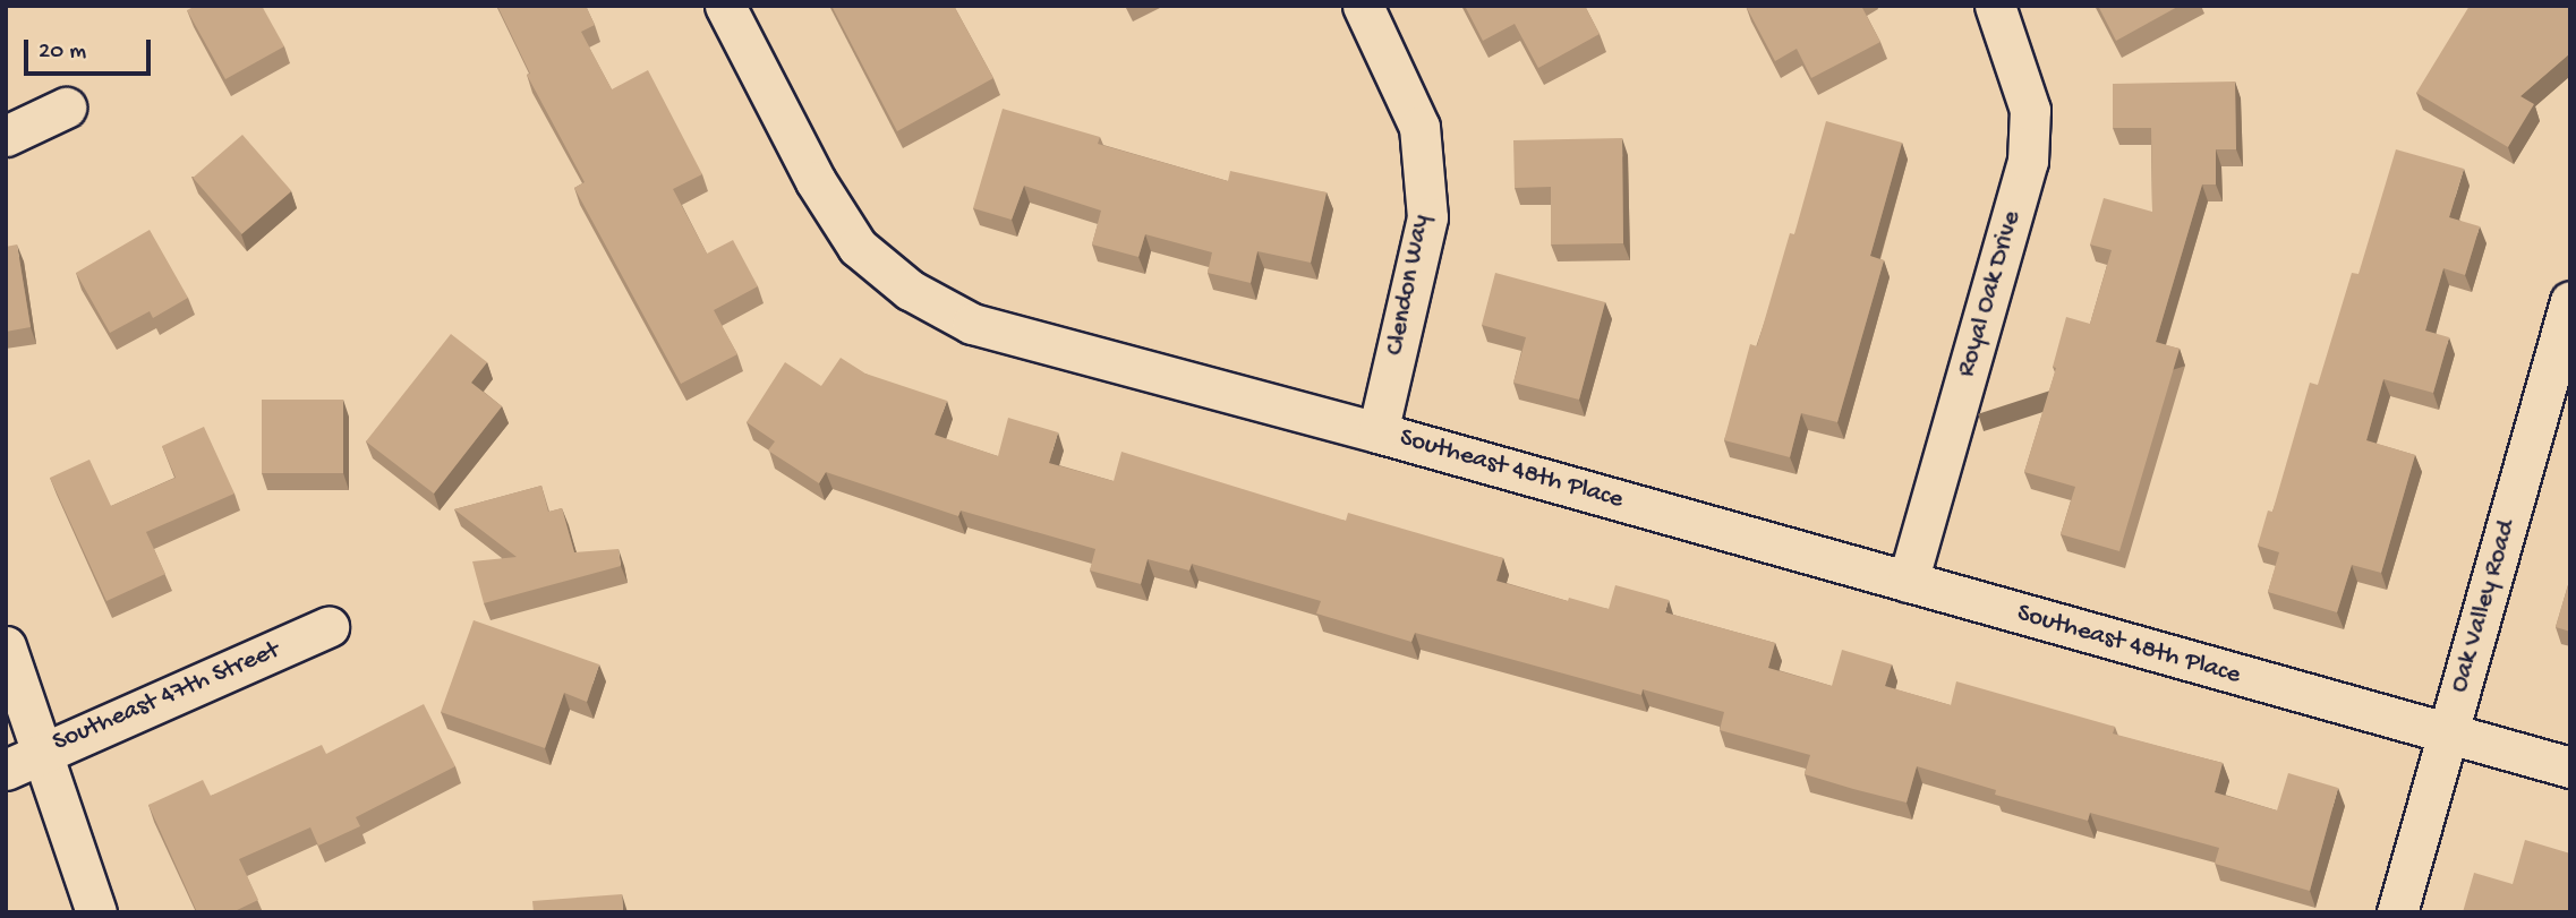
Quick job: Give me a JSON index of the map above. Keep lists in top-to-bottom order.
{
  "streets": {
    "street": [
      "Clendon Way",
      "Royal Oak Drive",
      "Southeast 48th Place",
      "Oak Valley Road",
      "Southeast 47th Street"
    ]
  },
  "crossings": [
    ["Clendon Way", "Southeast 48th Place"],
    ["Royal Oak Drive", "Southeast 48th Place"],
    ["Southeast 48th Place", "Oak Valley Road"]
  ],
  "scale_bar": "20 m"
}
